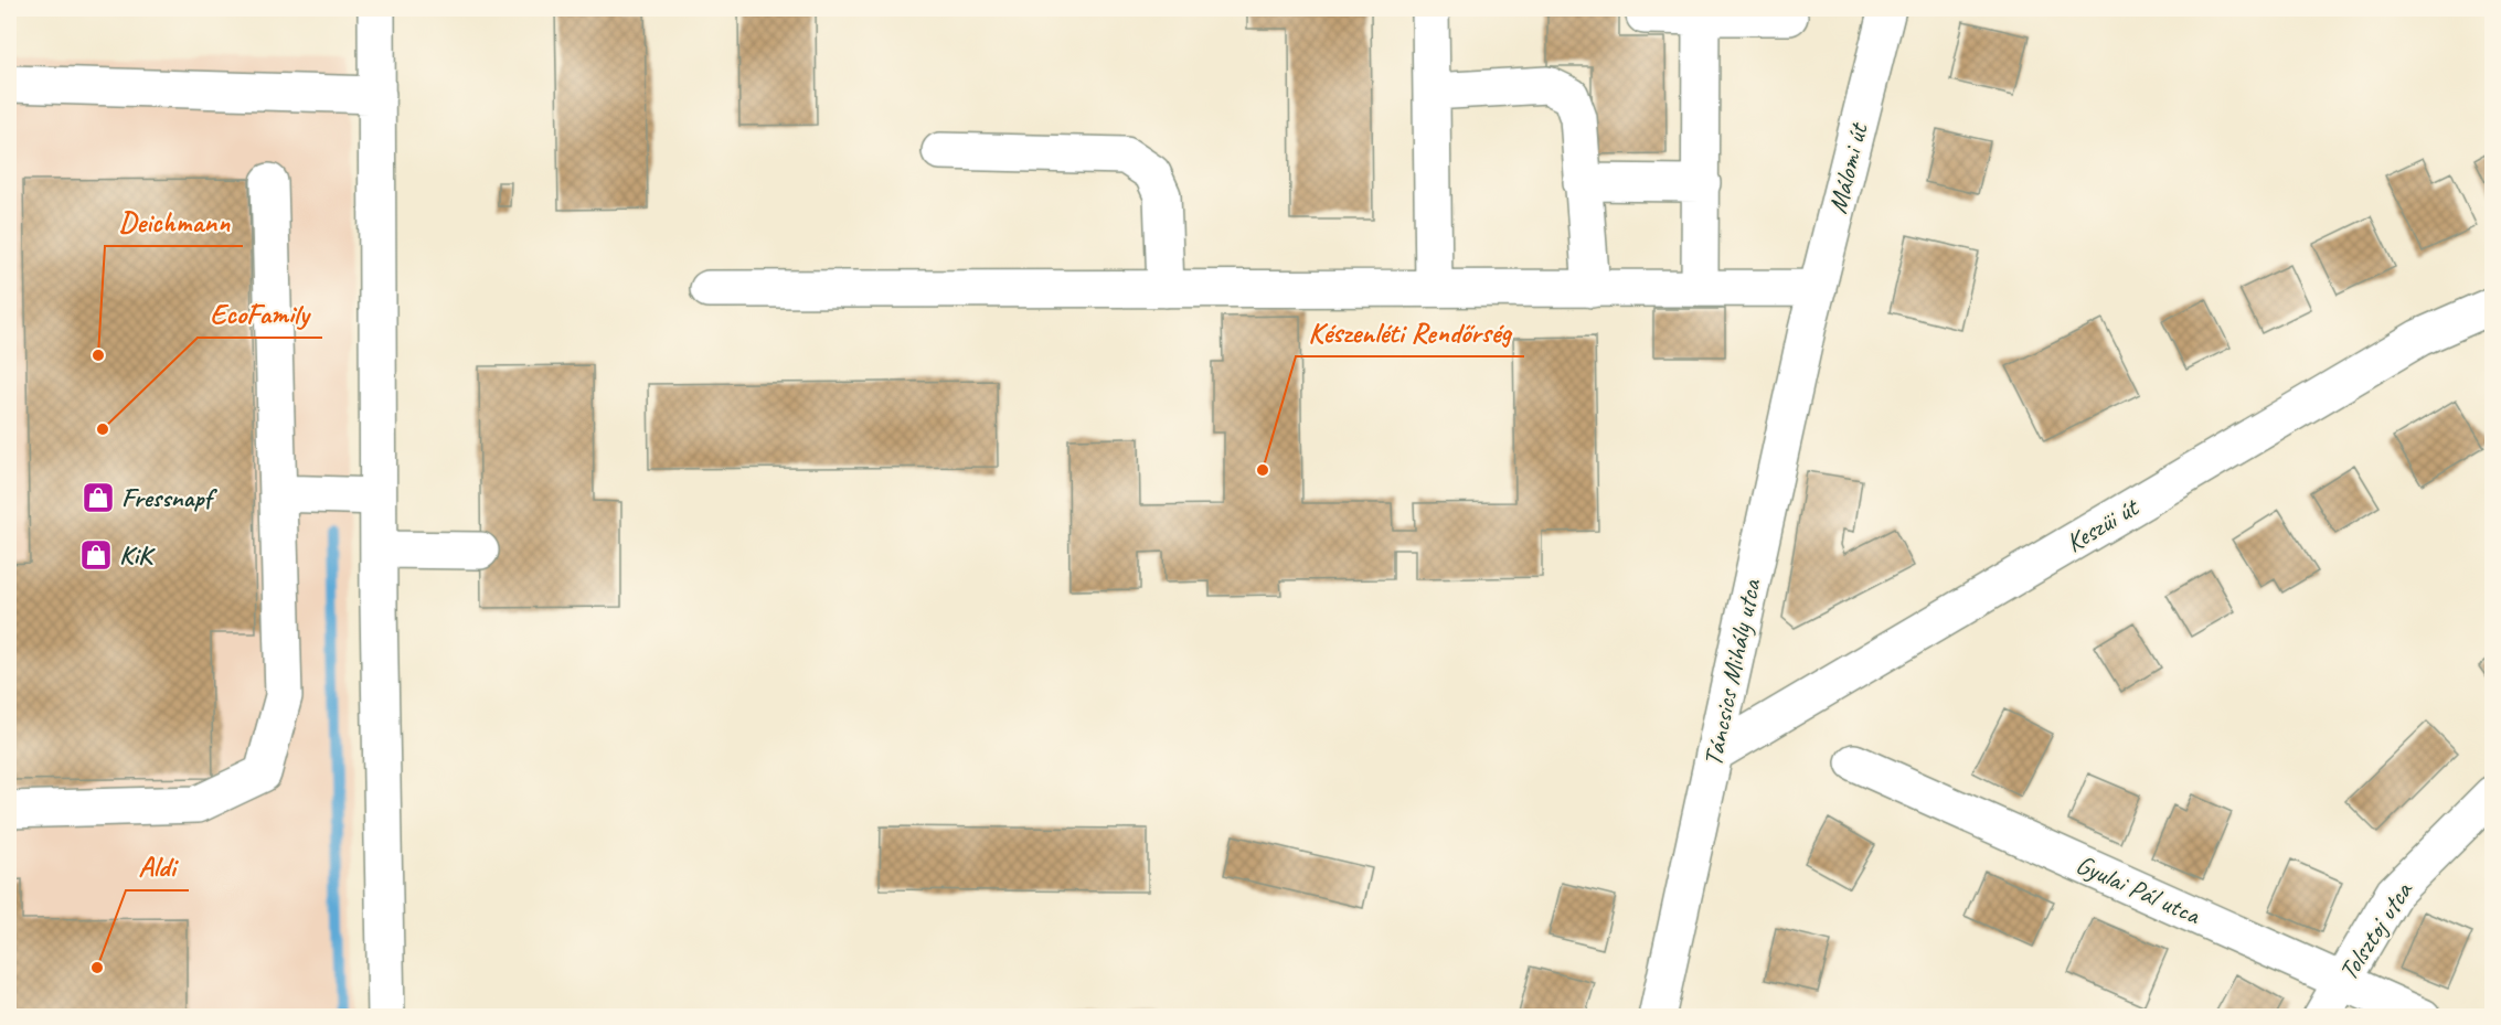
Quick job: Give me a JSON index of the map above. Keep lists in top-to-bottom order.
{
  "streets": {
    "street": [
      "Málomi út",
      "Keszüi út",
      "Táncsics Mihály utca",
      "Gyulai Pál utca",
      "Tolsztoj utca"
    ]
  },
  "crossings": [
    ["Málomi út", "Táncsics Mihály utca"],
    ["Keszüi út", "Táncsics Mihály utca"],
    ["Gyulai Pál utca", "Tolsztoj utca"]
  ],
  "places": {
    "other": [
      "Deichmann",
      "EcoFamily",
      "Készenléti Rendőrség",
      "Aldi"
    ],
    "shop": ["Fressnapf", "KiK"]
  }
}
